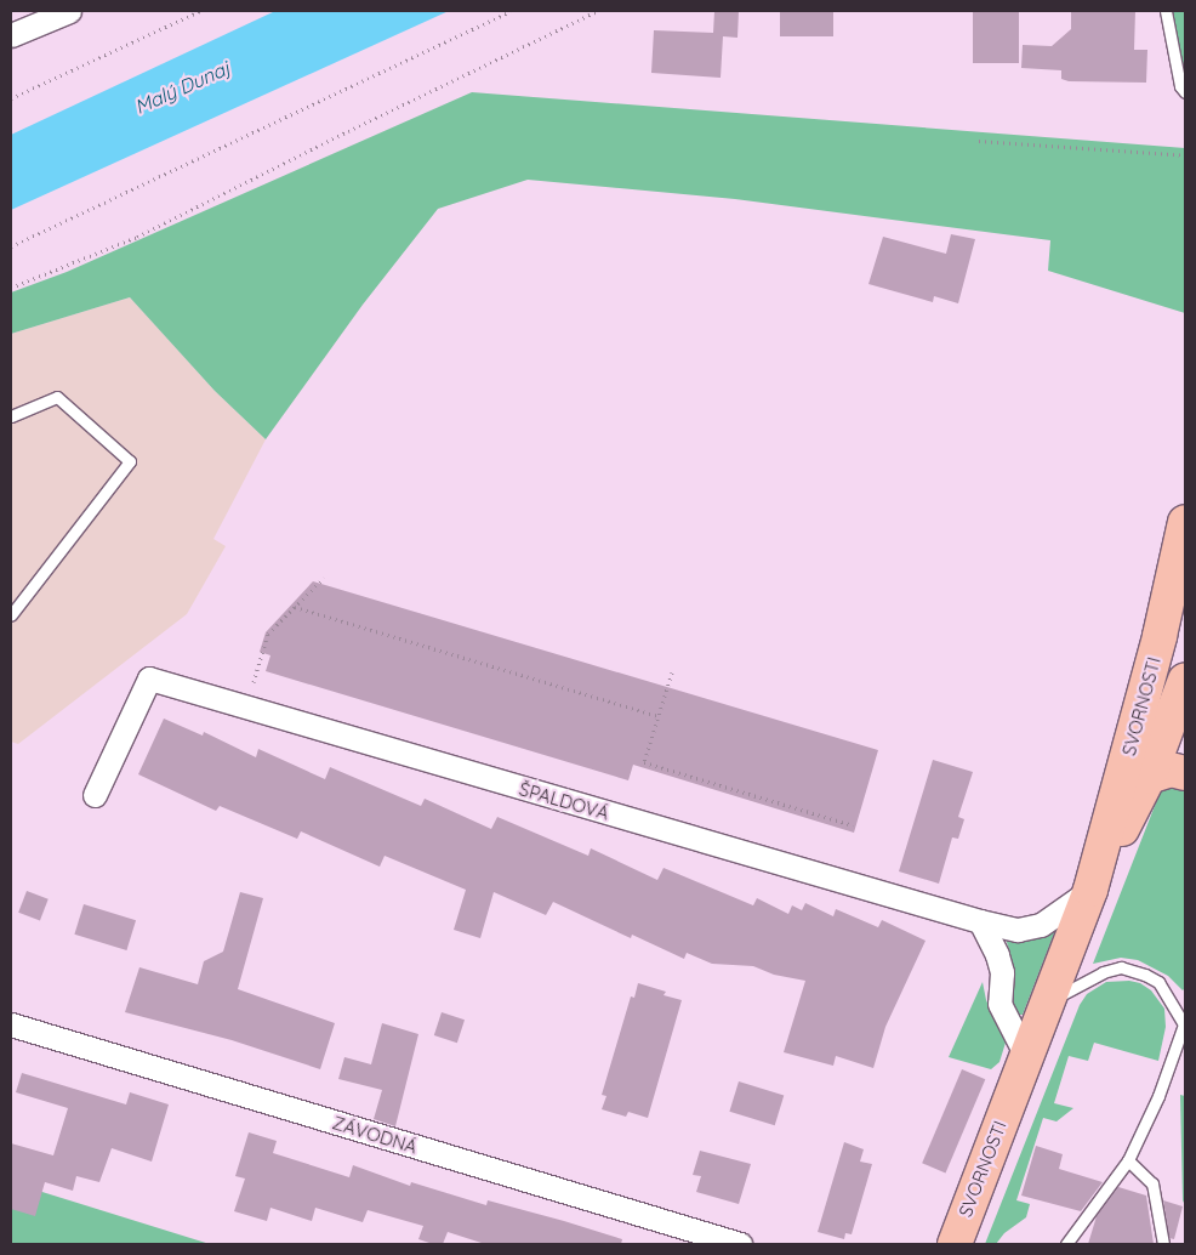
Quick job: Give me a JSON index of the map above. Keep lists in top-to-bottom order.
{
  "streets": {
    "main road": ["SVORNOSTI"],
    "street": ["ŠPALDOVÁ", "ZÁVODNÁ"]
  },
  "crossings": [
    ["SVORNOSTI", "ŠPALDOVÁ"]
  ],
  "water": ["Malý Dunaj"]
}
